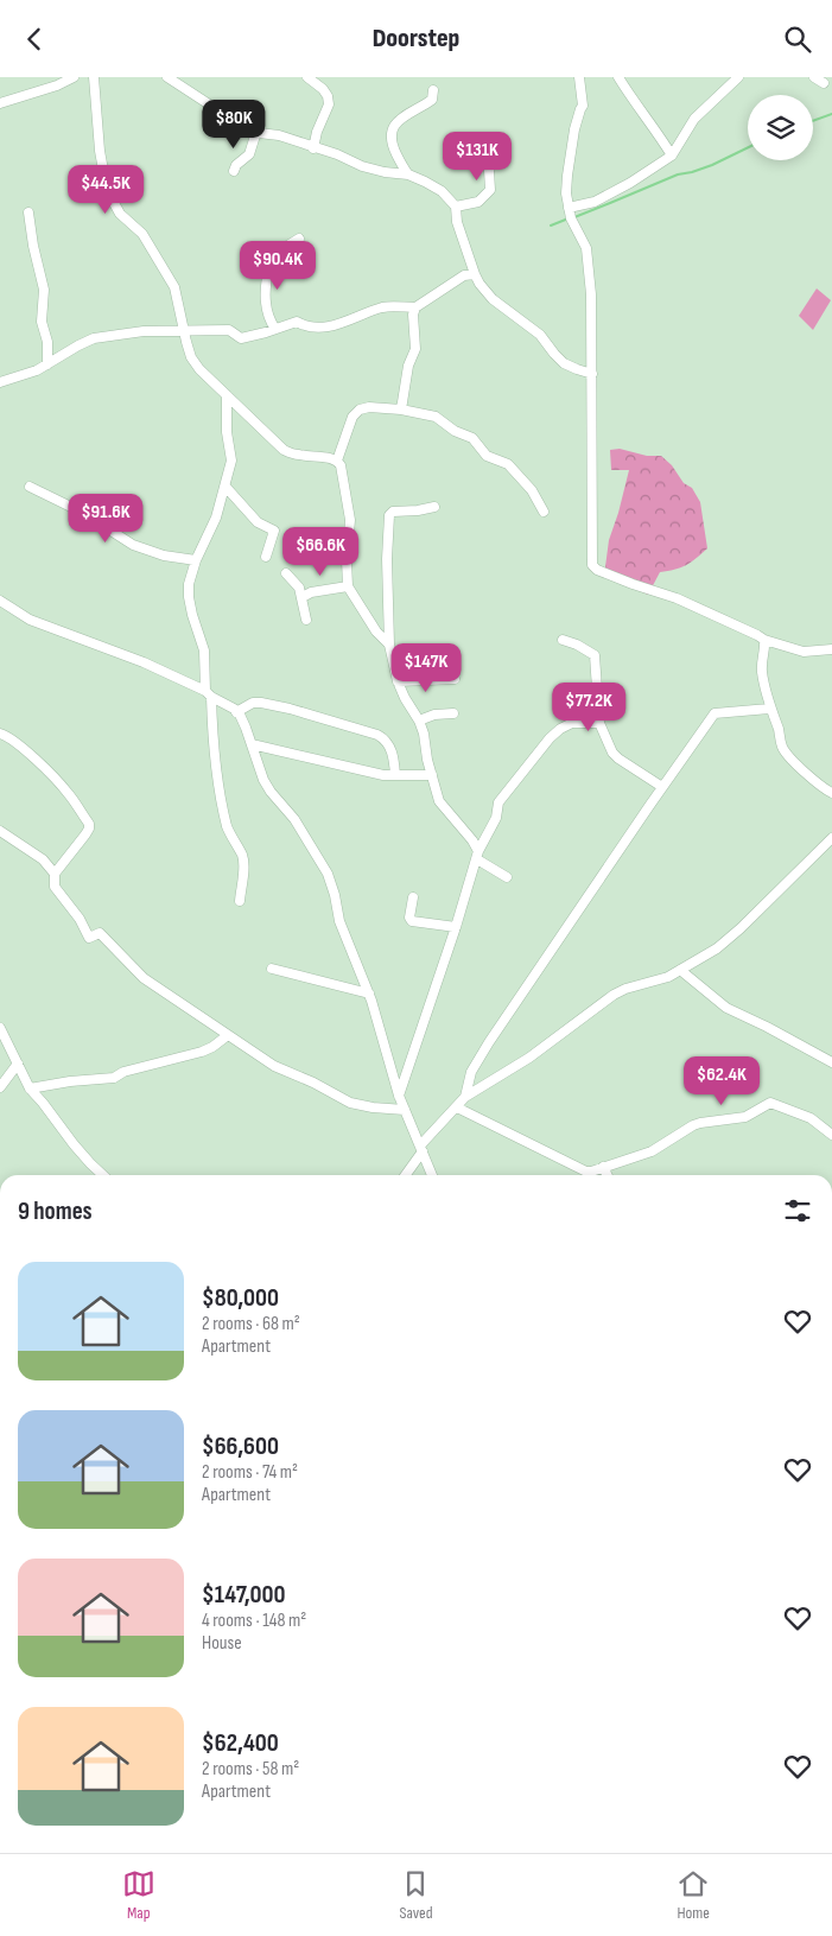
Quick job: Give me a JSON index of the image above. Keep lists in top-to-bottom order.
{
  "page": {
    "header": "Doorstep",
    "price": [
      "$80K",
      "$131K",
      "$44.5K",
      "$90.4K",
      "$91.6K",
      "$66.6K",
      "$147K",
      "$77.2K",
      "$62.4K"
    ],
    "heading": "9 homes",
    "list": [
      {
        "name": "$80,000",
        "note": "2 rooms · 68 m² · Apartment"
      },
      {
        "name": "$66,600",
        "note": "2 rooms · 74 m² · Apartment"
      },
      {
        "name": "$147,000",
        "note": "4 rooms · 148 m² · House"
      },
      {
        "name": "$62,400",
        "note": "2 rooms · 58 m² · Apartment"
      }
    ],
    "tabs": ["Map", "Saved", "Home"]
  }
}
